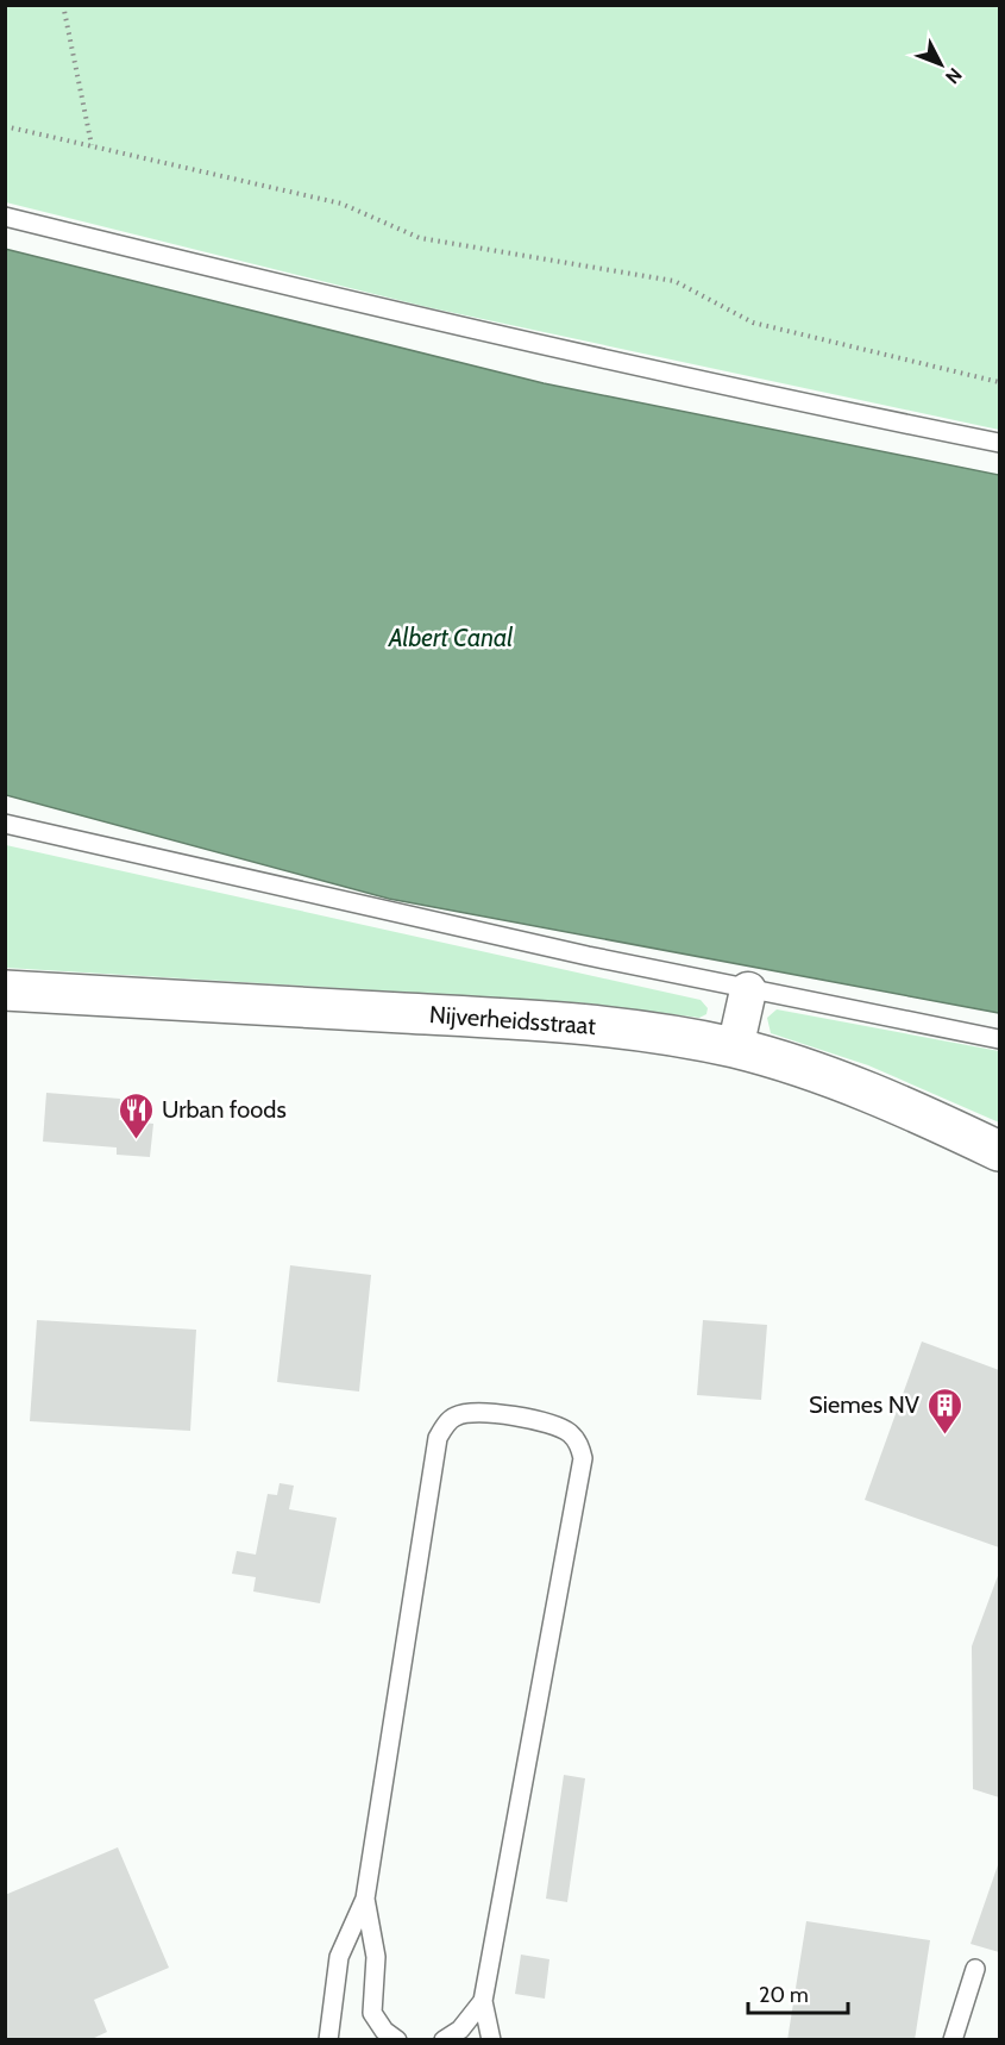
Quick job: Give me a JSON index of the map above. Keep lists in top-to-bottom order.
{
  "streets": {
    "street": ["Nijverheidsstraat"]
  },
  "water": ["Albert Canal"],
  "places": {
    "restaurant": ["Urban foods"],
    "building": ["Siemes NV"]
  },
  "scale_bar": "20 m",
  "north": "bottom right"
}
